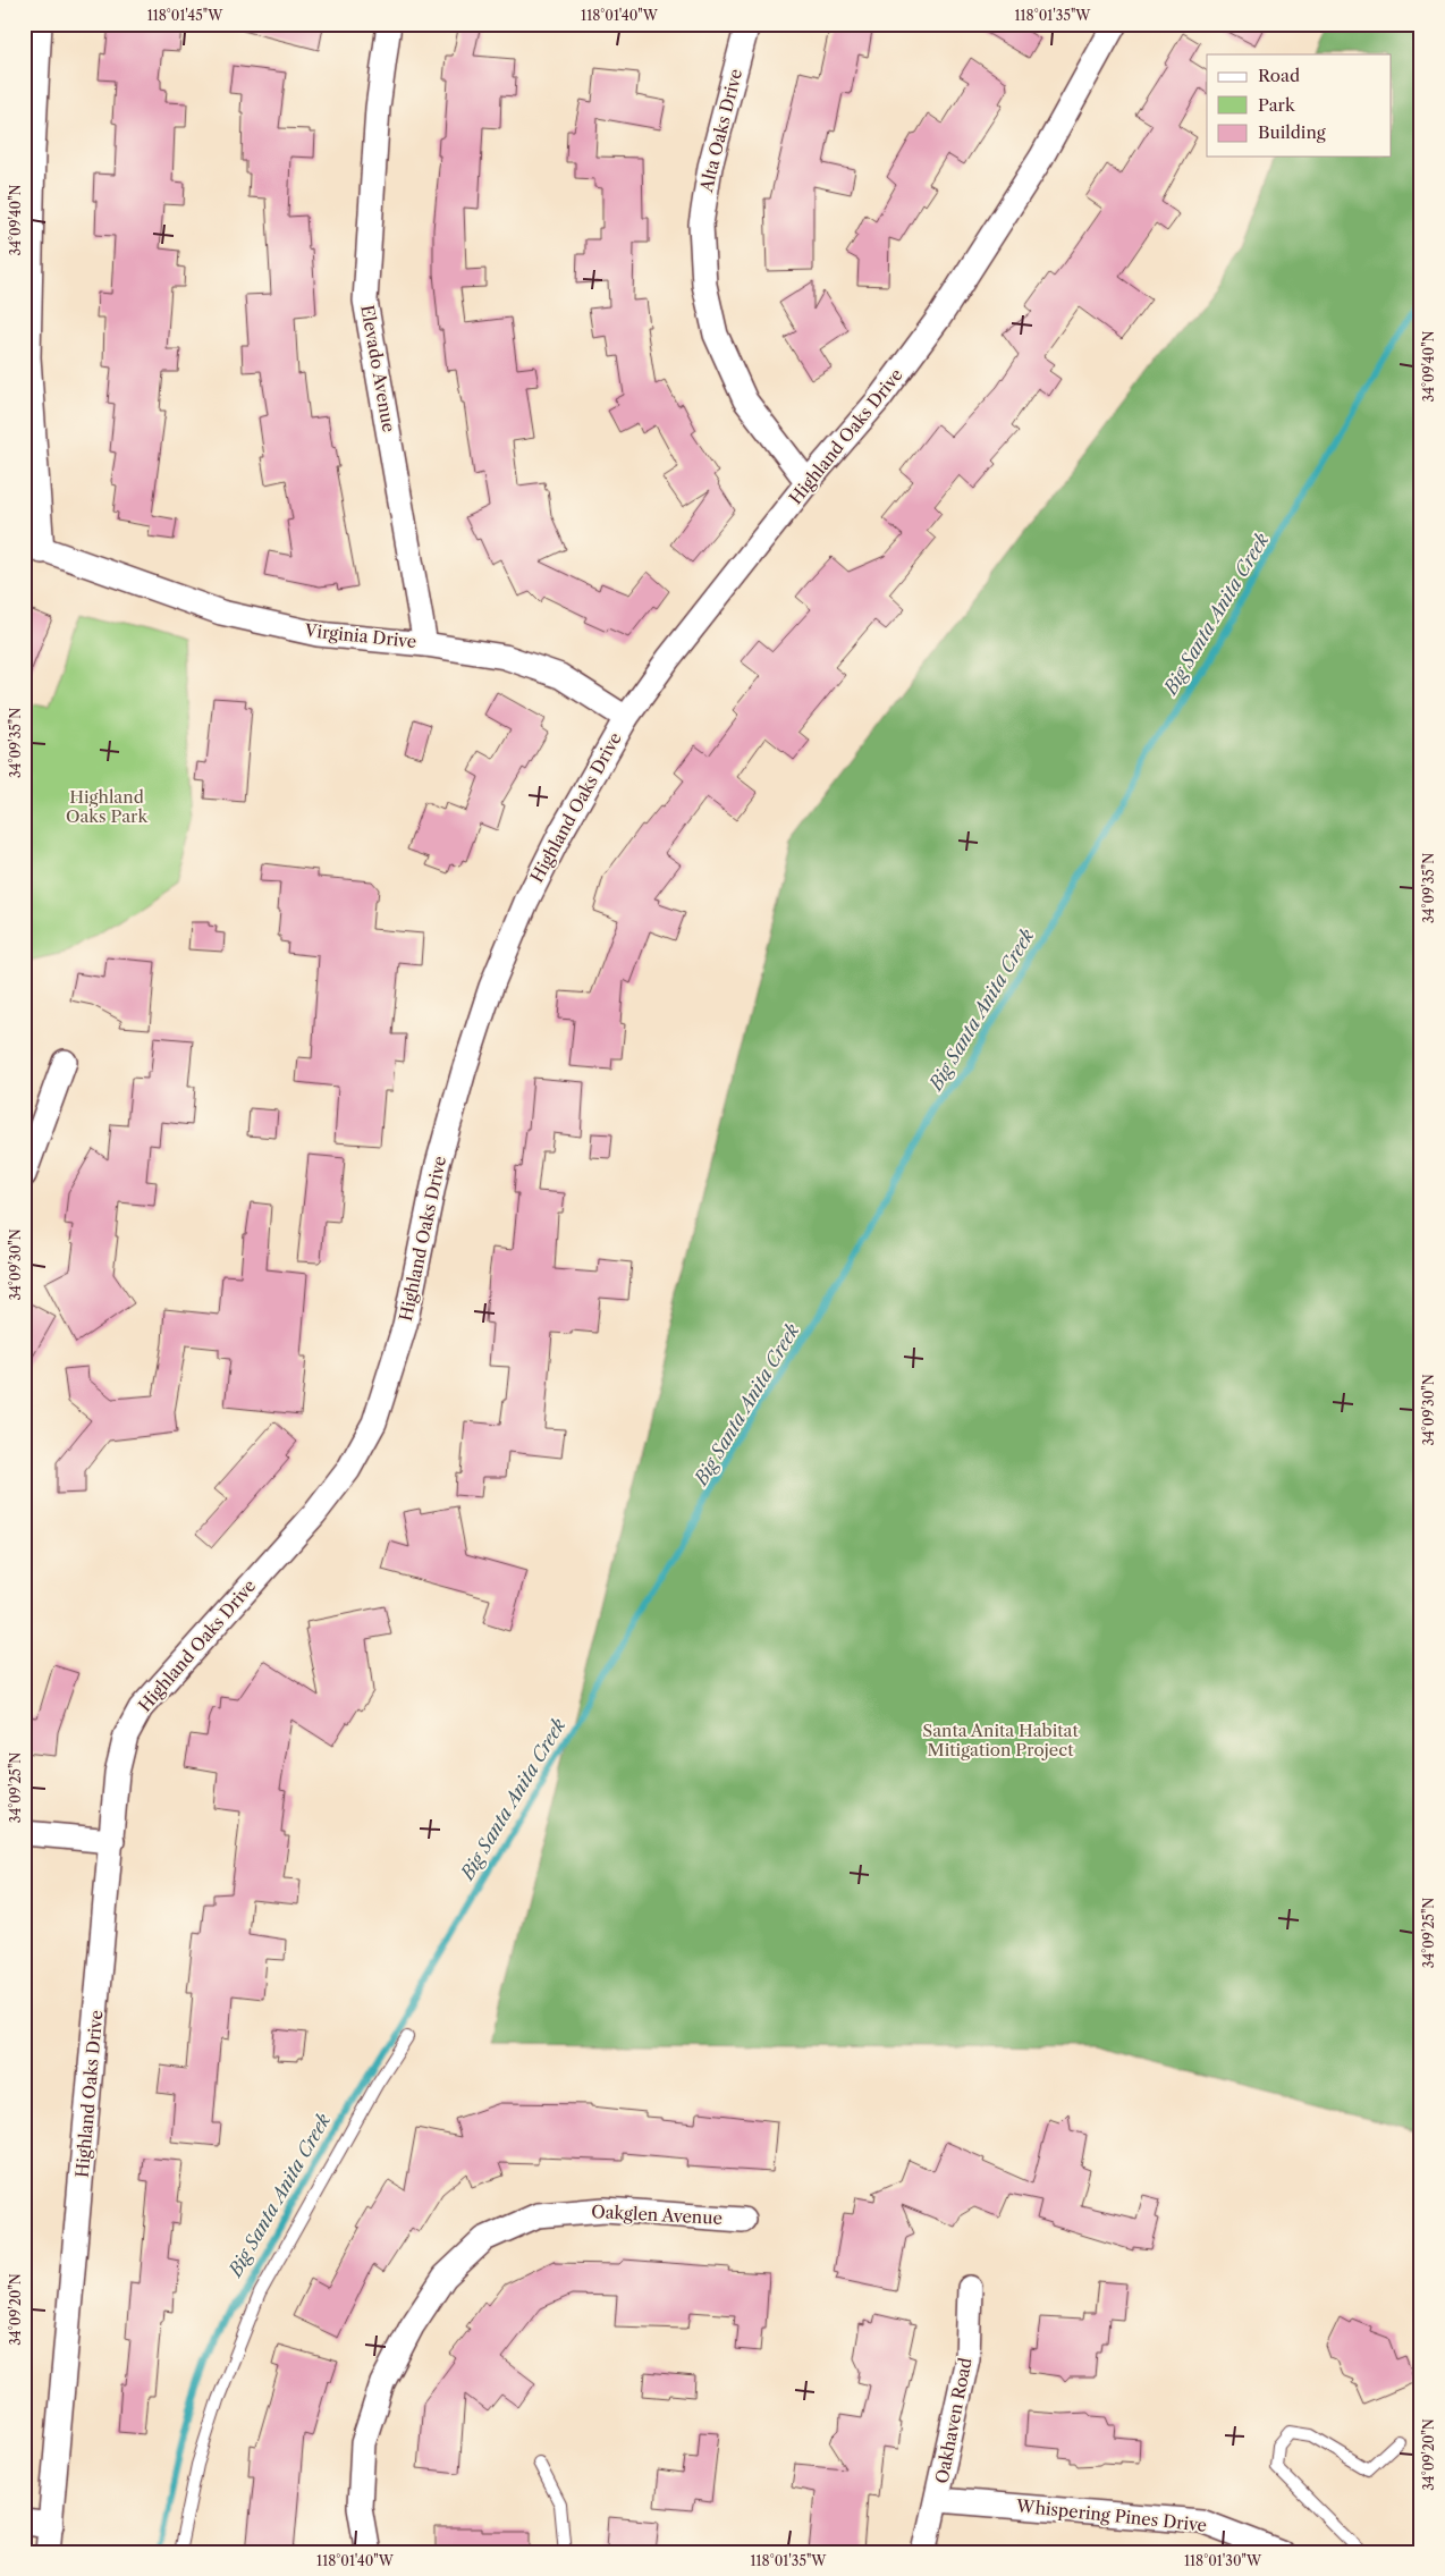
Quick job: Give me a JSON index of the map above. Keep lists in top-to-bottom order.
{
  "streets": {
    "street": [
      "Alta Oaks Drive",
      "Elevado Avenue",
      "Highland Oaks Drive",
      "Virginia Drive",
      "Oakglen Avenue",
      "Oakhaven Road",
      "Whispering Pines Drive"
    ]
  },
  "crossings": [
    ["Alta Oaks Drive", "Highland Oaks Drive"],
    ["Elevado Avenue", "Virginia Drive"],
    ["Highland Oaks Drive", "Virginia Drive"],
    ["Oakhaven Road", "Whispering Pines Drive"]
  ],
  "water": ["Big Santa Anita Creek"],
  "parks": ["Highland Oaks Park", "Santa Anita Habitat Mitigation Project"],
  "legend": ["Road", "Park", "Building"],
  "coordinates": [
    "118°01'45\"W",
    "118°01'40\"W",
    "118°01'35\"W",
    "34°09'40\"N",
    "34°09'35\"N",
    "34°09'30\"N",
    "34°09'25\"N",
    "34°09'20\"N",
    "118°01'30\"W"
  ]
}
